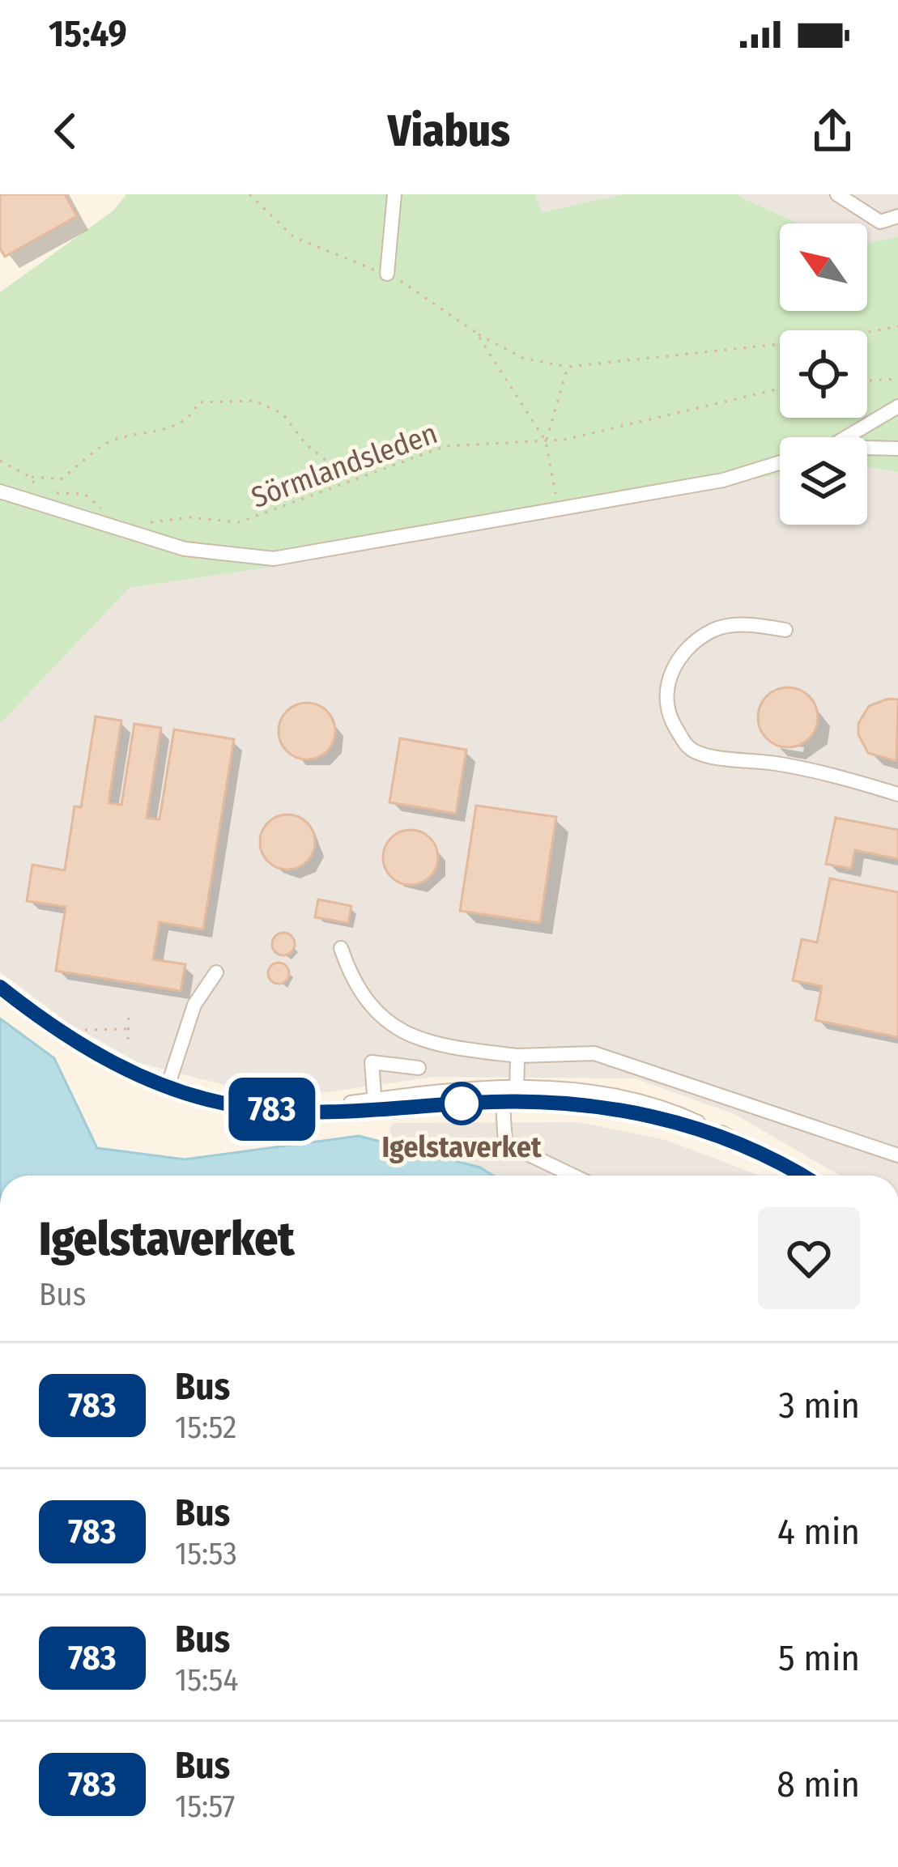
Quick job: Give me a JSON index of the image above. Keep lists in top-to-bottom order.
{
  "streets": {
    "path": ["Sörmlandsleden"]
  },
  "places": ["Igelstaverket"],
  "lines": ["bus line 783"],
  "north": "top left",
  "page": {
    "status": "15:49",
    "header": "Viabus",
    "on_map": "783",
    "heading": ["Igelstaverket", "Bus"],
    "list": [
      {
        "mark": "783",
        "name": "Bus",
        "note": "15:52",
        "value": "3 min"
      },
      {
        "mark": "783",
        "name": "Bus",
        "note": "15:53",
        "value": "4 min"
      },
      {
        "mark": "783",
        "name": "Bus",
        "note": "15:54",
        "value": "5 min"
      },
      {
        "mark": "783",
        "name": "Bus",
        "note": "15:57",
        "value": "8 min"
      }
    ]
  }
}
